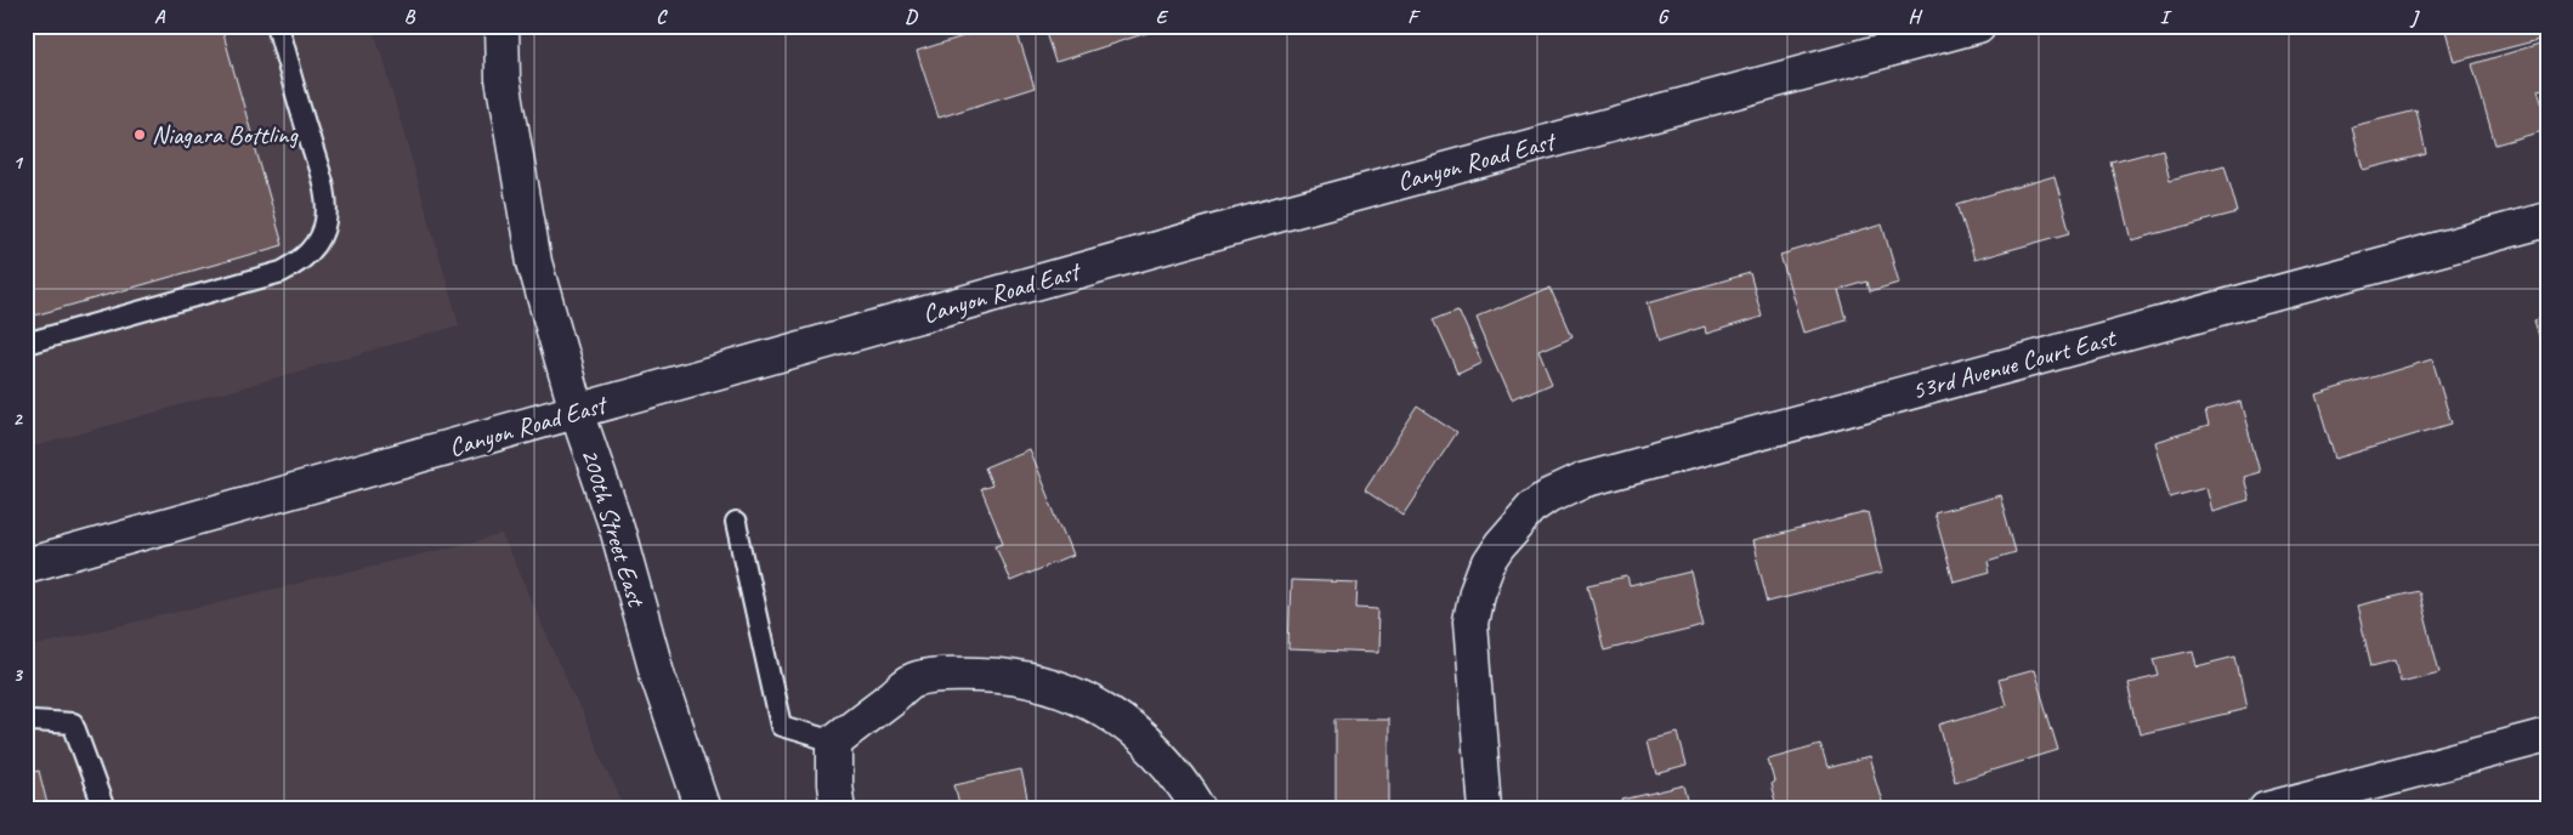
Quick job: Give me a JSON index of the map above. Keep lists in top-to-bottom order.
{
  "streets": {
    "street": ["Canyon Road East", "53rd Avenue Court East", "200th Street East"]
  },
  "crossings": [
    ["Canyon Road East", "200th Street East"]
  ],
  "places": ["Niagara Bottling"],
  "grid": {
    "columns": [
      "A",
      "B",
      "C",
      "D",
      "E",
      "F",
      "G",
      "H",
      "I",
      "J"
    ],
    "rows": ["1", "2", "3"]
  }
}
